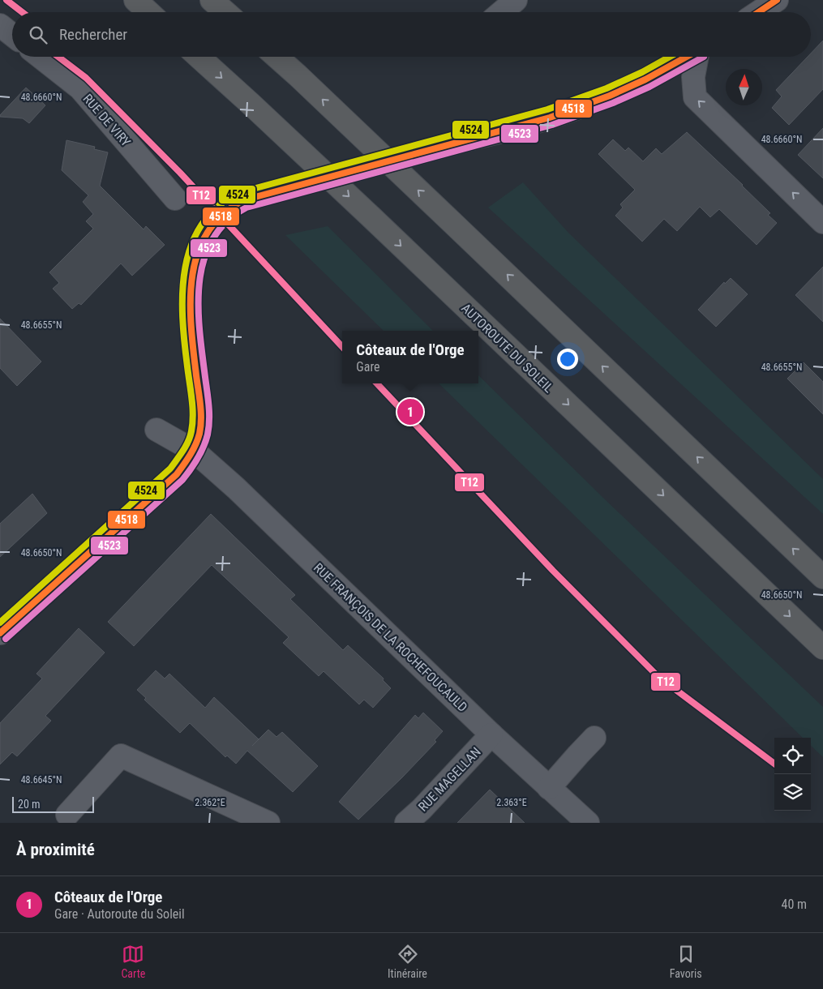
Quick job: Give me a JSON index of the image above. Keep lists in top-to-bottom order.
{
  "streets": {
    "highway": ["AUTOROUTE DU SOLEIL"],
    "street": ["RUE DE VIRY", "RUE FRANÇOIS DE LA ROCHEFOUCAULD", "RUE MAGELLAN"]
  },
  "crossings": [
    ["RUE FRANÇOIS DE LA ROCHEFOUCAULD", "RUE MAGELLAN"]
  ],
  "lines": [
    "transit line T12",
    "transit line 4518",
    "transit line 4523",
    "transit line 4524"
  ],
  "scale_bar": "20 m",
  "north": "top",
  "page": {
    "search": "Rechercher",
    "popup": ["Côteaux de l'Orge", "Gare"],
    "pins": "1",
    "scale": "20 m",
    "heading": "À proximité",
    "list": [
      {
        "mark": "1",
        "name": "Côteaux de l'Orge",
        "note": "Gare · Autoroute du Soleil",
        "value": "40 m"
      }
    ],
    "nav": ["Carte", "Itinéraire", "Favoris"]
  },
  "coordinates": [
    "48.6660°N",
    "48.6655°N",
    "48.6650°N",
    "48.6645°N",
    "2.362°E",
    "2.363°E"
  ]
}
